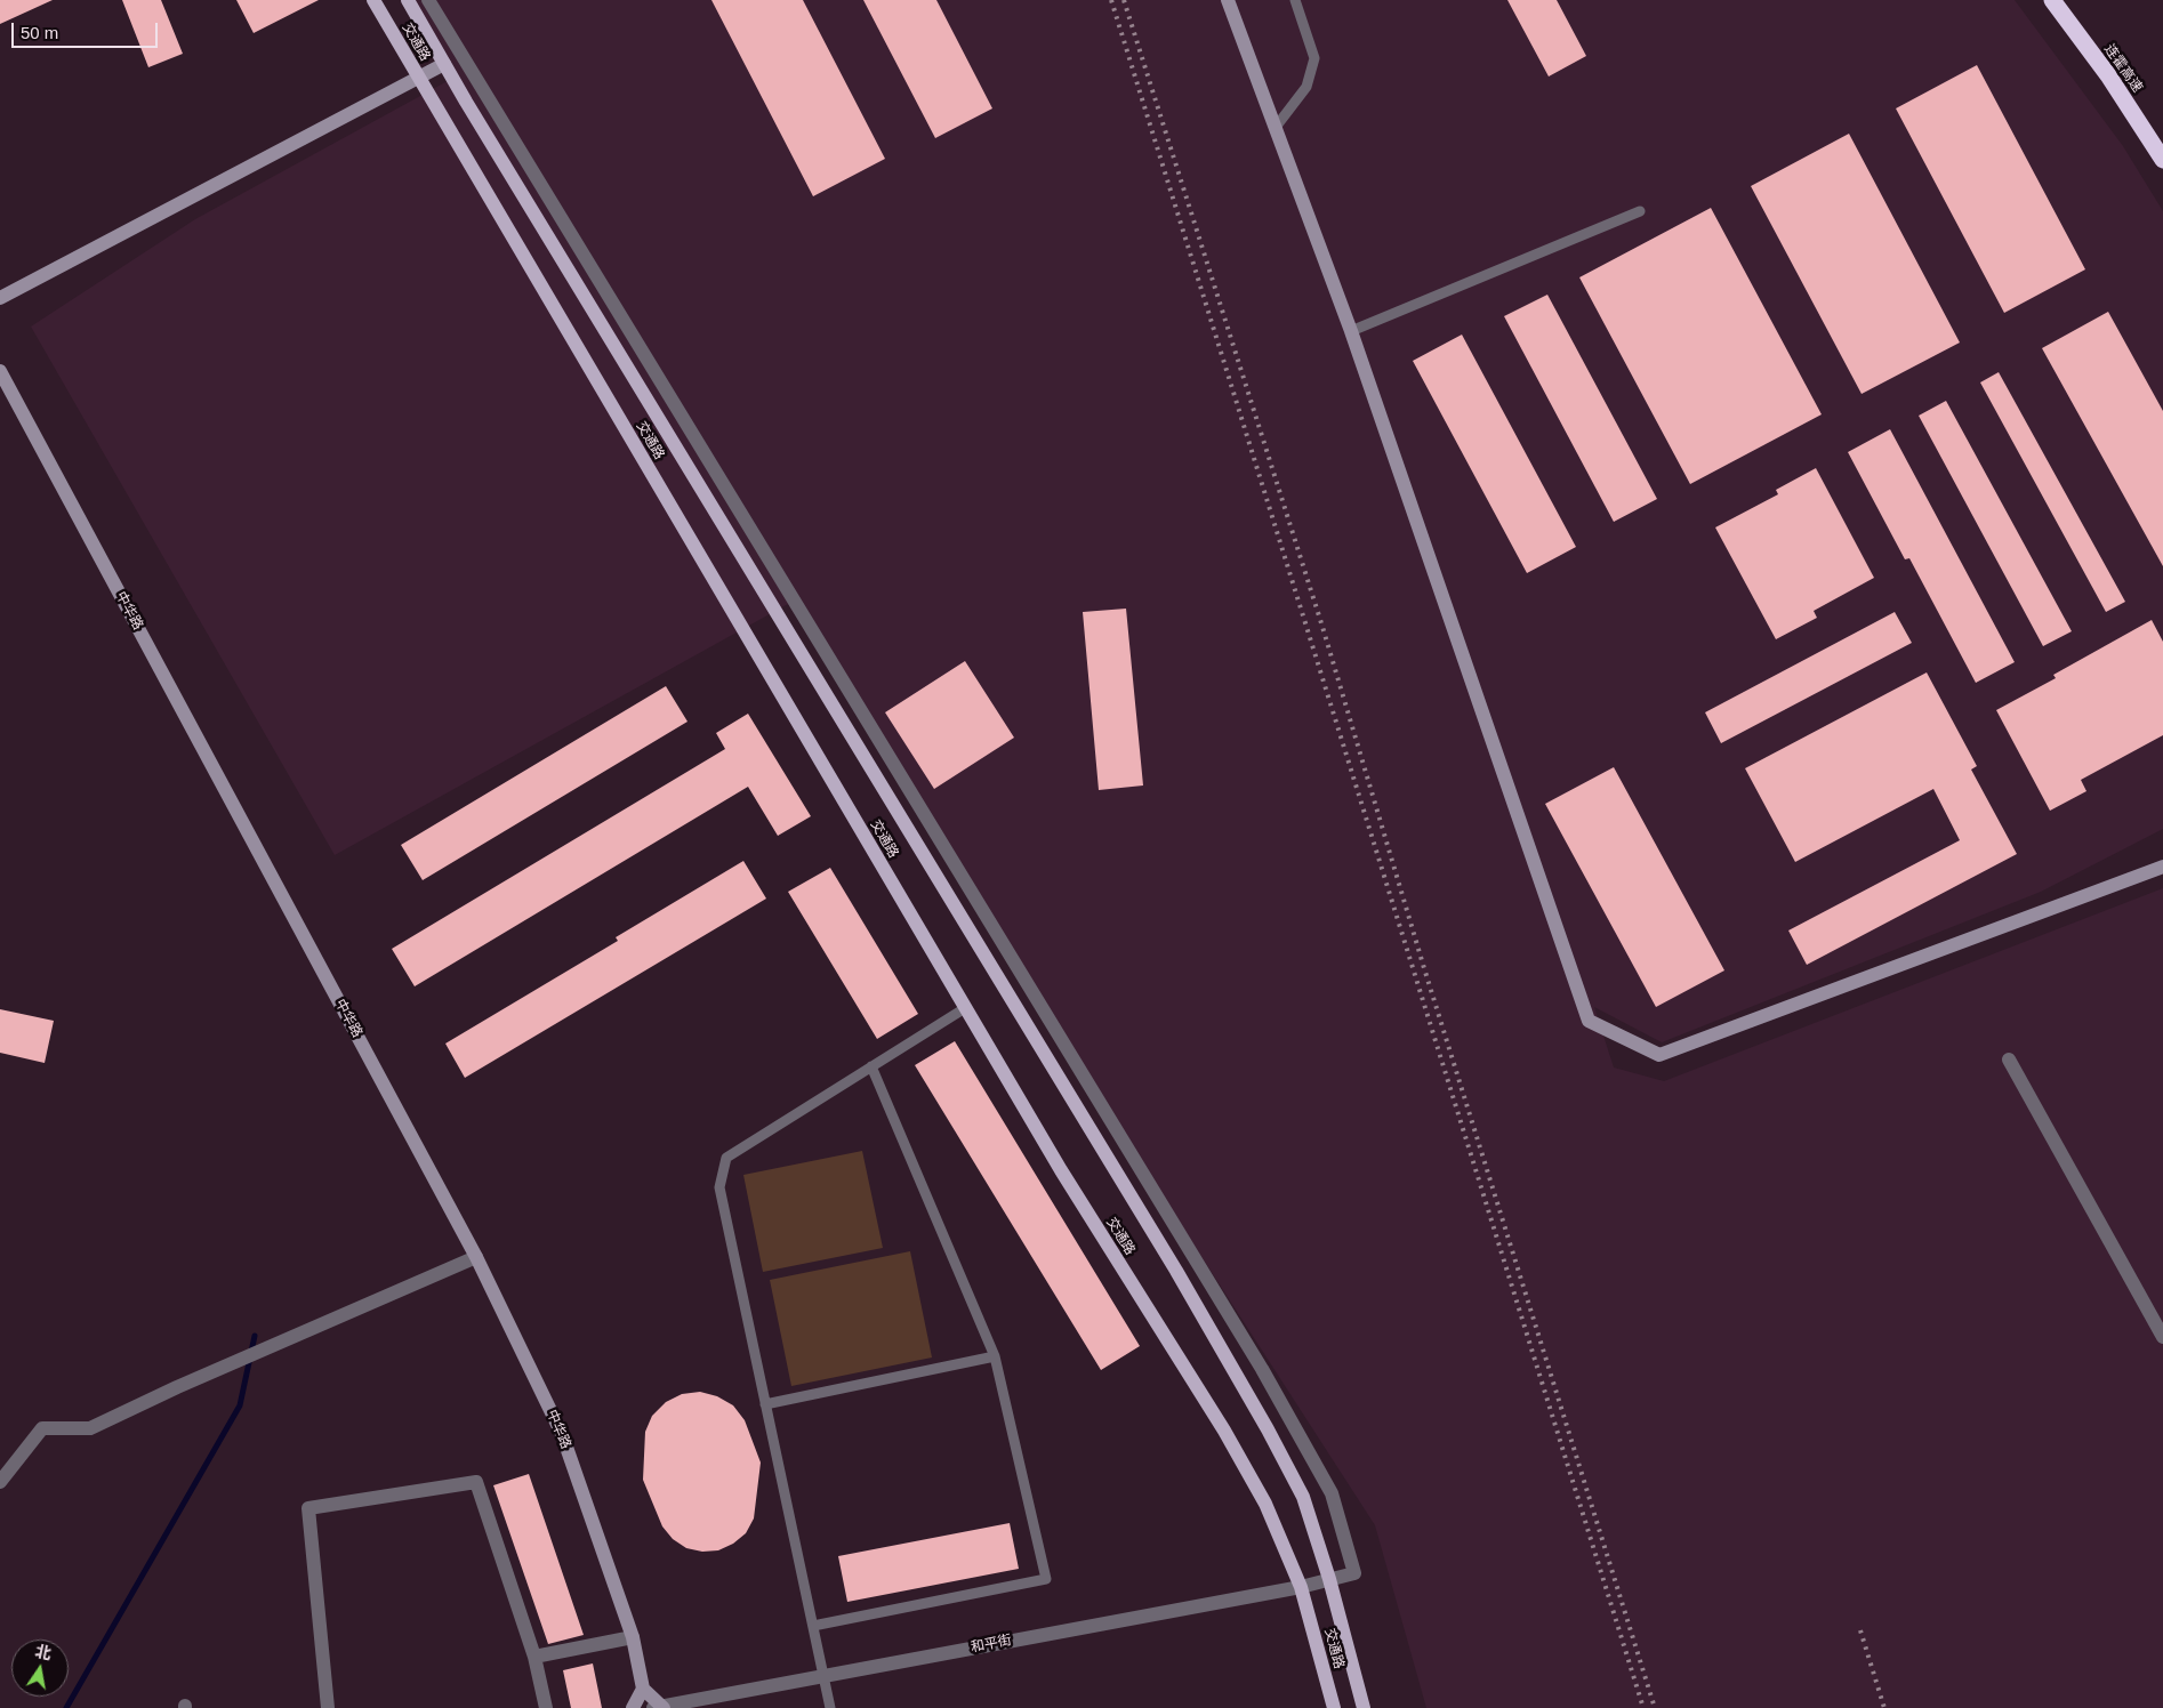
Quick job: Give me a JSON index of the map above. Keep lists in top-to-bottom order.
{
  "streets": {
    "highway": ["连霍高速"],
    "main road": ["交通路"],
    "street": ["中华路", "和平街"]
  },
  "crossings": [
    ["交通路", "和平街"]
  ],
  "scale_bar": "50 m",
  "north": "top"
}
